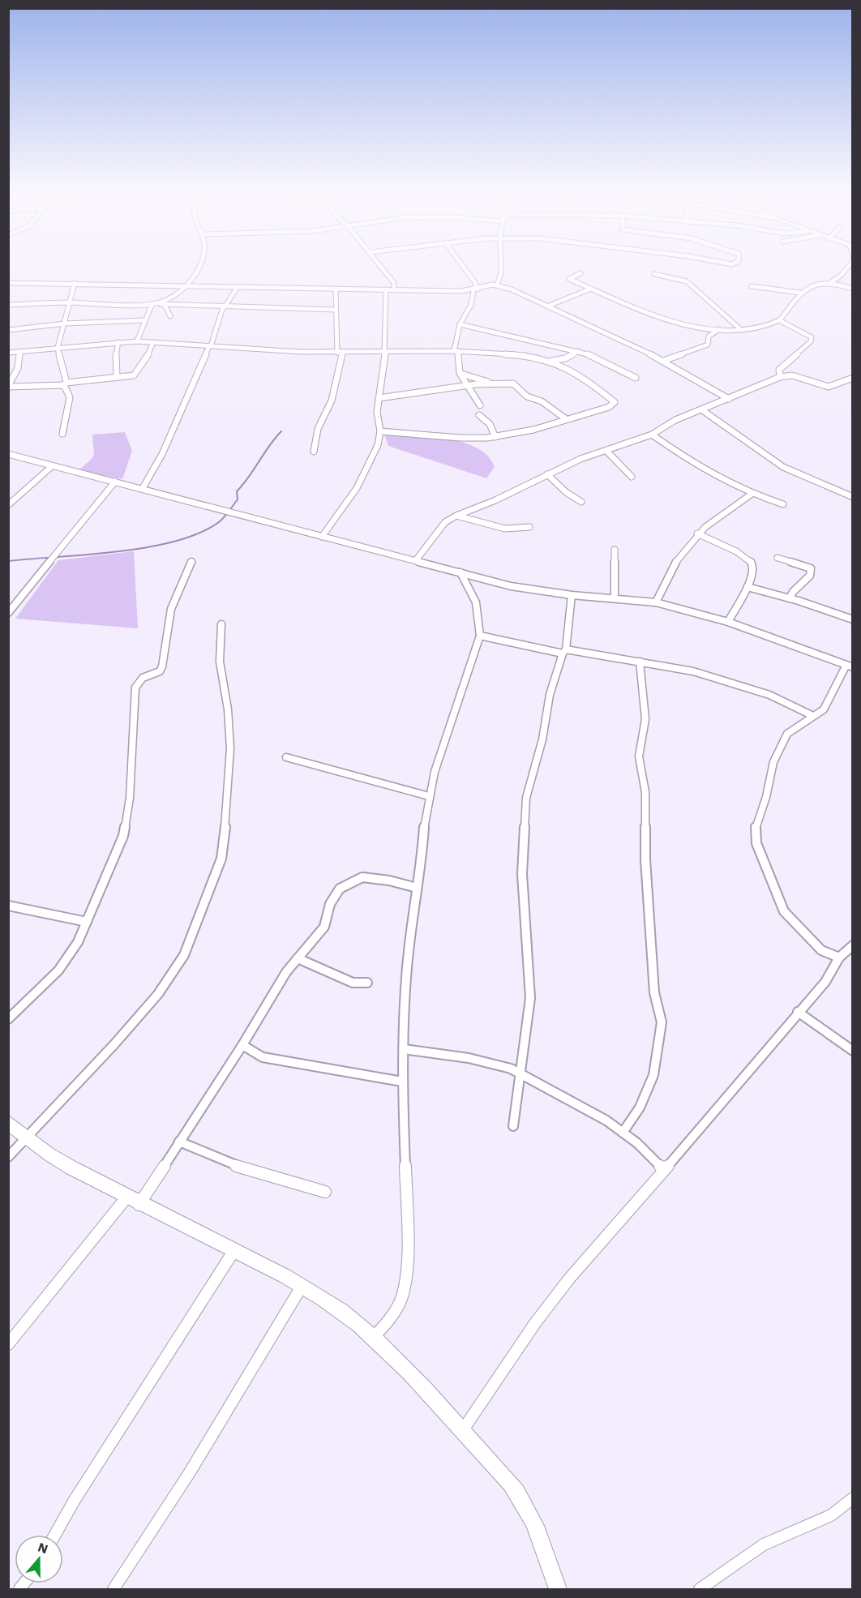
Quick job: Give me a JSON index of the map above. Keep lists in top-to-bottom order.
{
  "north": "top"
}
